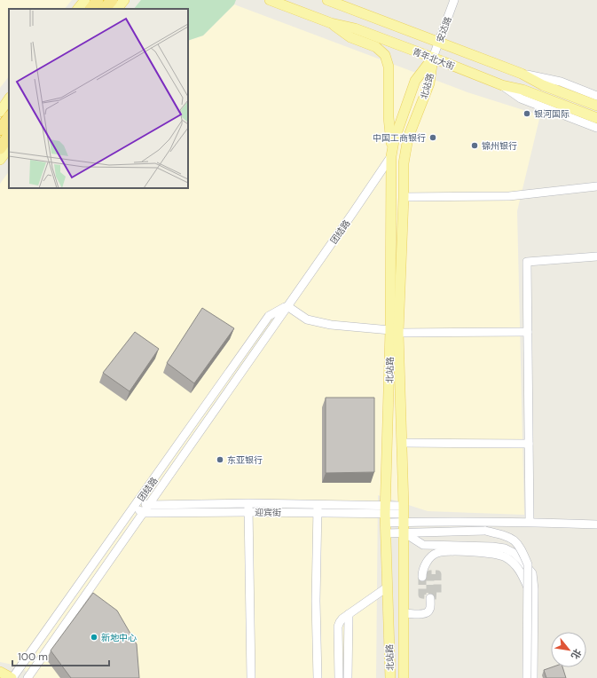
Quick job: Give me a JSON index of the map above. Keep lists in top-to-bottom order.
{
  "streets": {
    "main road": ["青年北大街", "北站路"],
    "street": ["安达路", "团结路", "迎宾街"]
  },
  "crossings": [
    ["安达路", "青年北大街"],
    ["安达路", "北站路"],
    ["青年北大街", "北站路"],
    ["北站路", "团结路"],
    ["北站路", "迎宾街"],
    ["团结路", "迎宾街"]
  ],
  "places": [
    "银河国际",
    "中国工商银行",
    "锦州银行",
    "东亚银行",
    "新地中心"
  ],
  "scale_bar": "100 m",
  "north": "bottom right"
}
